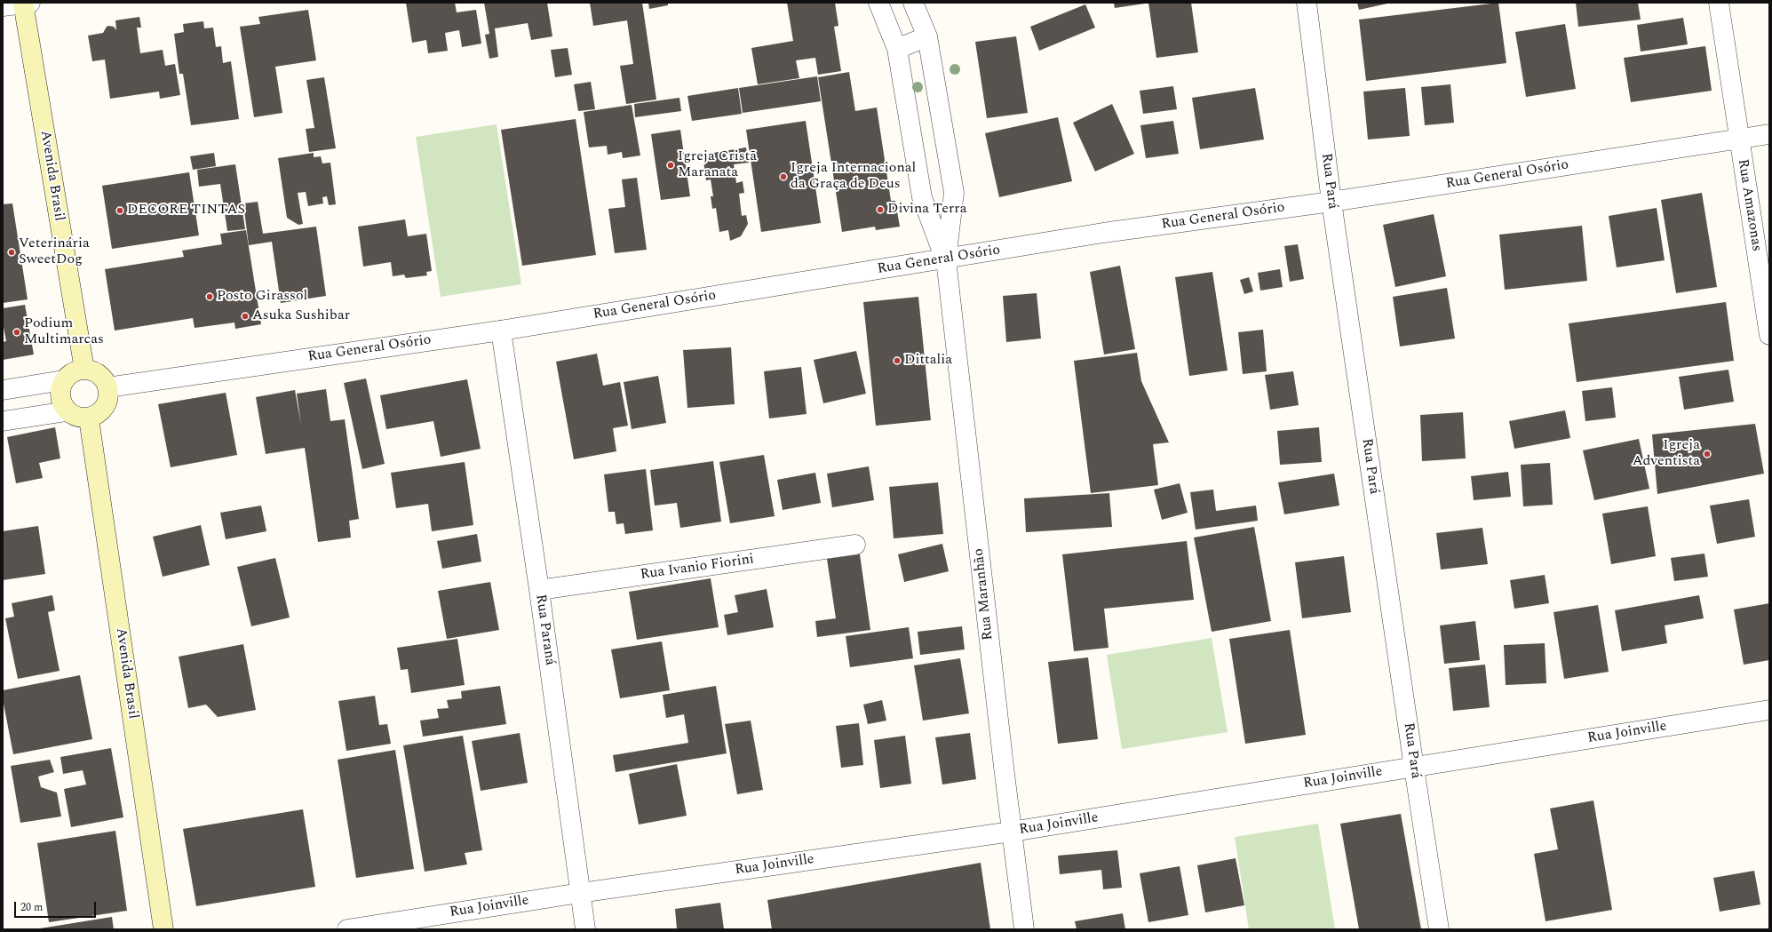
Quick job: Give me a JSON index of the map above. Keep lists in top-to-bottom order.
{
  "streets": {
    "main road": ["Avenida Brasil"],
    "street": [
      "Rua General Osório",
      "Rua Pará",
      "Rua Amazonas",
      "Rua Ivanio Fiorini",
      "Rua Maranhão",
      "Rua Paraná",
      "Rua Joinville"
    ]
  },
  "crossings": [
    ["Rua General Osório", "Avenida Brasil"],
    ["Rua General Osório", "Rua Pará"],
    ["Rua General Osório", "Rua Amazonas"],
    ["Rua General Osório", "Rua Maranhão"],
    ["Rua General Osório", "Rua Paraná"],
    ["Rua Pará", "Rua Joinville"],
    ["Rua Ivanio Fiorini", "Rua Paraná"],
    ["Rua Maranhão", "Rua Joinville"],
    ["Rua Paraná", "Rua Joinville"]
  ],
  "places": [
    "Igreja Cristã Maranata",
    "Igreja Internacional da Graça de Deus",
    "Divina Terra",
    "DECORE TINTAS",
    "Veterinária SweetDog",
    "Posto Girassol",
    "Asuka Sushibar",
    "Podium Multimarcas",
    "Dittalia",
    "Igreja Adventista"
  ],
  "scale_bar": "20 m"
}
